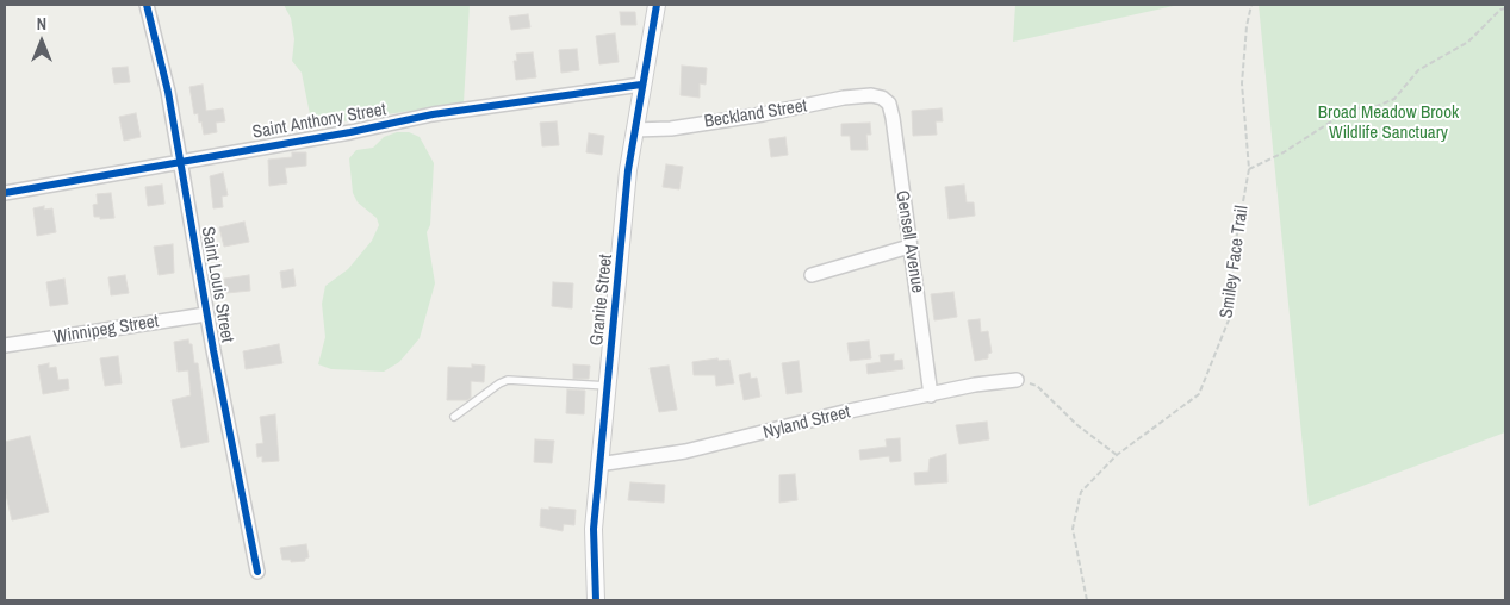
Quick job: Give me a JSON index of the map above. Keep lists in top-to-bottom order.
{
  "streets": {
    "street": [
      "Beckland Street",
      "Saint Anthony Street",
      "Gensell Avenue",
      "Saint Louis Street",
      "Granite Street",
      "Winnipeg Street",
      "Nyland Street"
    ],
    "path": ["Smiley Face Trail"]
  },
  "crossings": [
    ["Beckland Street", "Gensell Avenue"],
    ["Beckland Street", "Granite Street"],
    ["Saint Anthony Street", "Saint Louis Street"],
    ["Saint Anthony Street", "Granite Street"],
    ["Gensell Avenue", "Nyland Street"],
    ["Saint Louis Street", "Winnipeg Street"],
    ["Granite Street", "Nyland Street"]
  ],
  "parks": ["Broad Meadow Brook Wildlife Sanctuary"],
  "north": "top"
}
